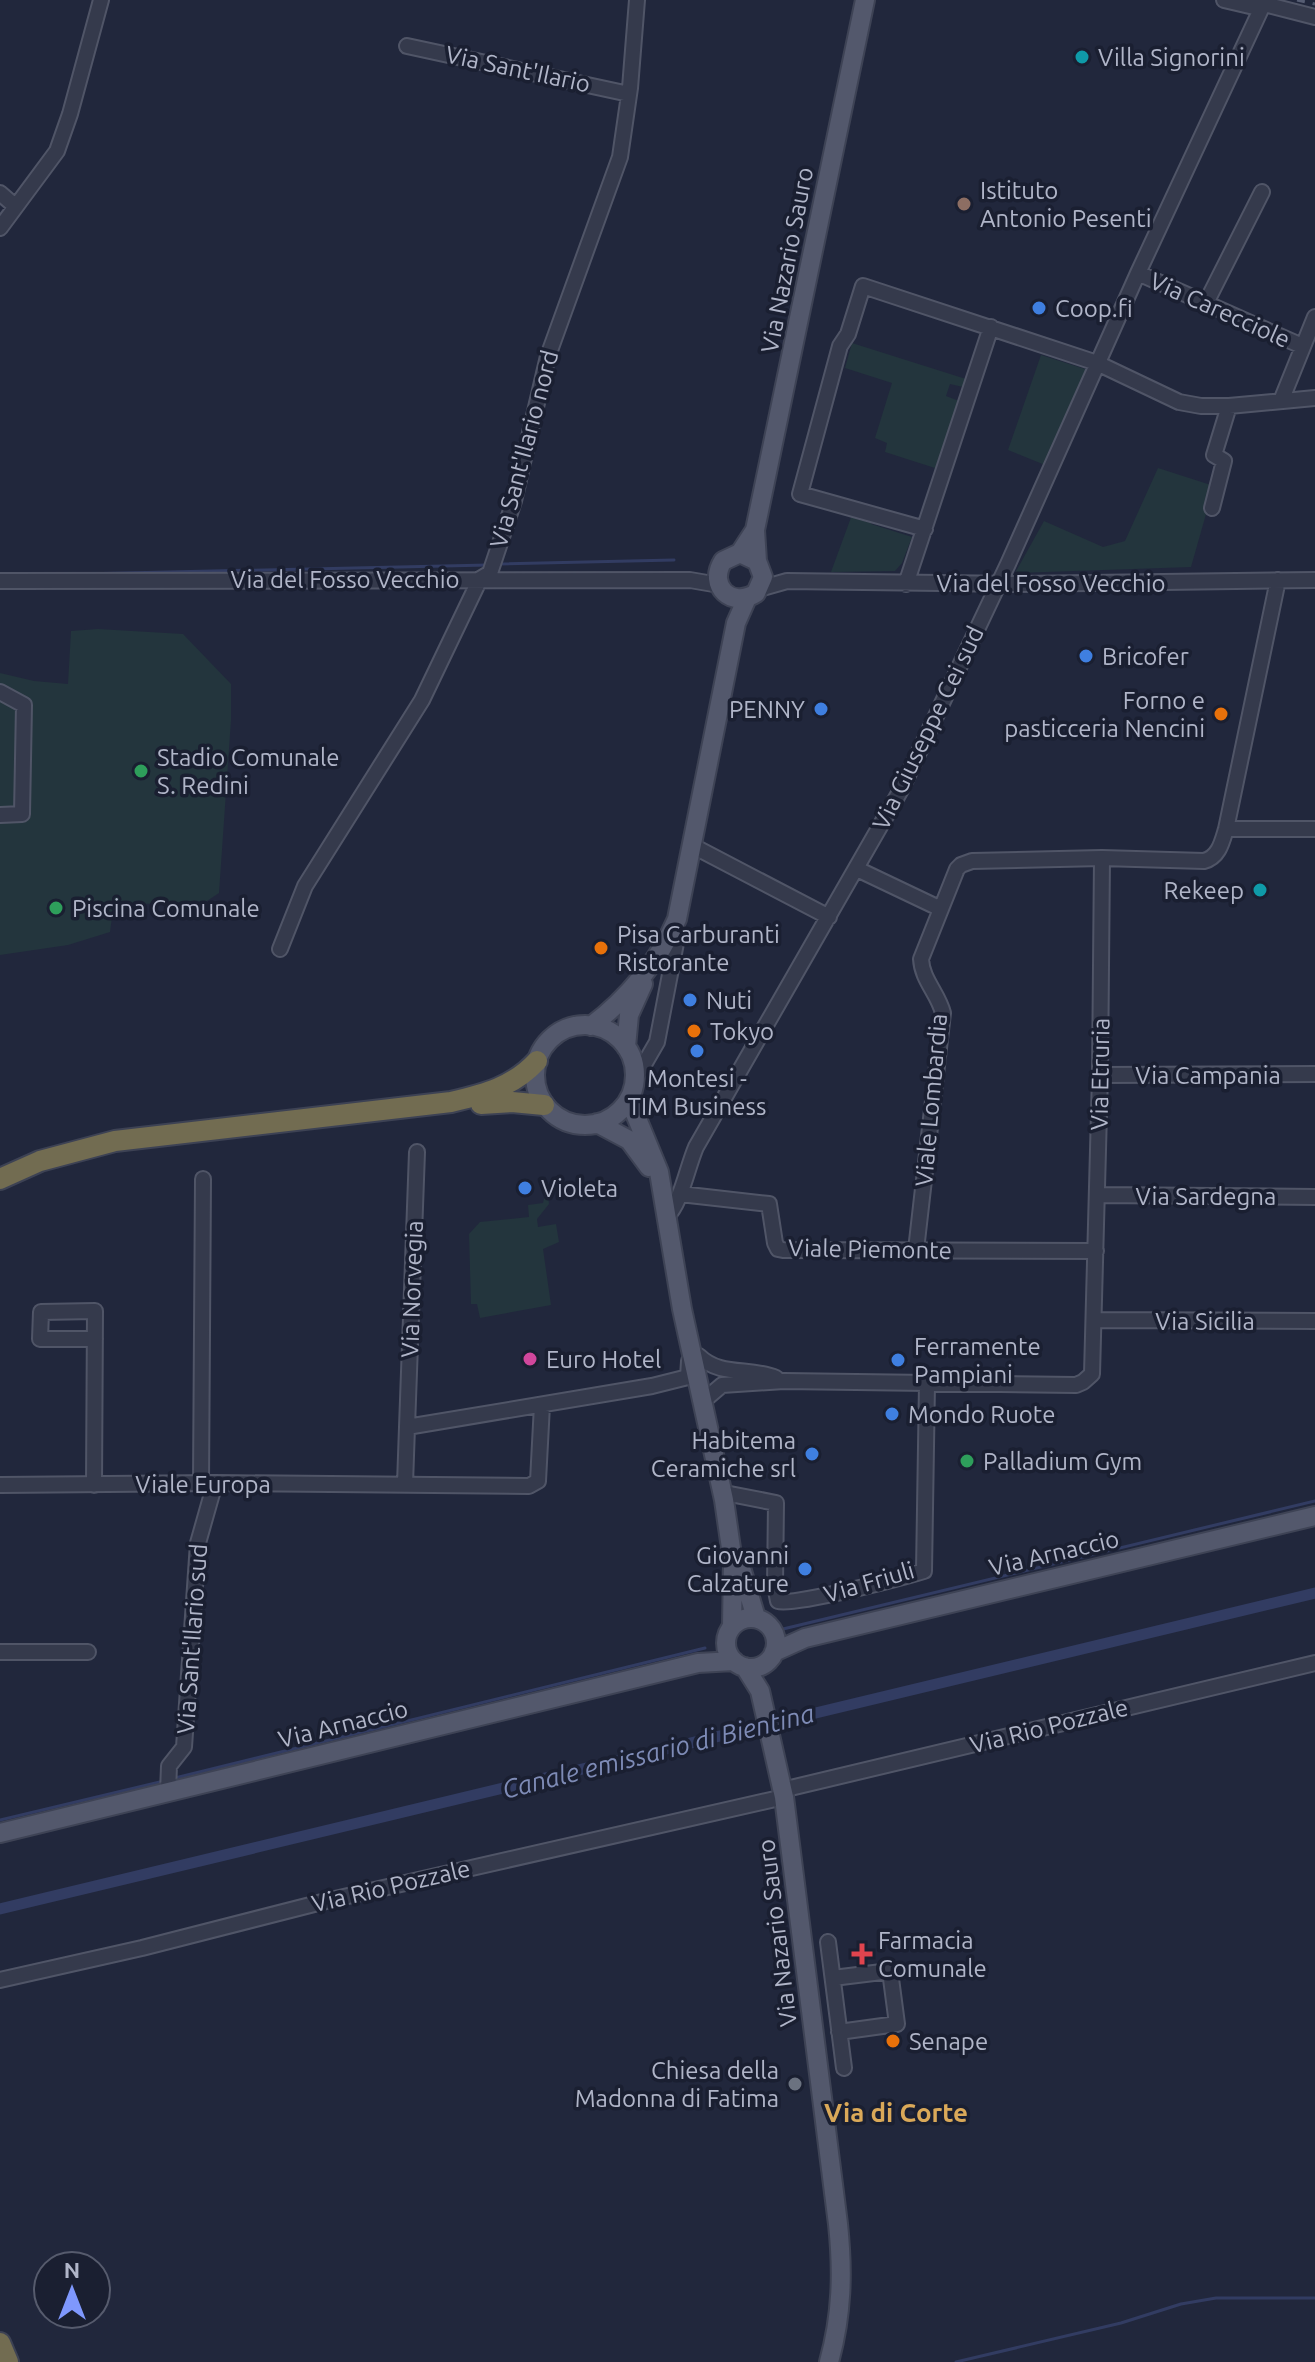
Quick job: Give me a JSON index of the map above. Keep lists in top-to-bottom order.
{
  "streets": {
    "main road": ["Via Nazario Sauro", "Via Arnaccio"],
    "street": [
      "Via Sant'Ilario",
      "Via Carecciole",
      "Via Sant'Ilario nord",
      "Via del Fosso Vecchio",
      "Via Giuseppe Cei sud",
      "Via Etruria",
      "Via Campania",
      "Viale Lombardia",
      "Via Sardegna",
      "Viale Piemonte",
      "Via Norvegia",
      "Via Sicilia",
      "Viale Europa",
      "Via Friuli",
      "Via Sant'Ilario sud",
      "Via Rio Pozzale"
    ]
  },
  "crossings": [
    ["Via Sant'Ilario", "Via Sant'Ilario nord"],
    ["Via Nazario Sauro", "Via del Fosso Vecchio"],
    ["Via Nazario Sauro", "Via Arnaccio"],
    ["Via Nazario Sauro", "Via Rio Pozzale"],
    ["Via Carecciole", "Via Giuseppe Cei sud"],
    ["Via Sant'Ilario nord", "Via del Fosso Vecchio"],
    ["Via del Fosso Vecchio", "Via Giuseppe Cei sud"],
    ["Via Giuseppe Cei sud", "Viale Piemonte"],
    ["Via Etruria", "Via Campania"],
    ["Via Etruria", "Viale Lombardia"],
    ["Via Etruria", "Via Sardegna"],
    ["Via Etruria", "Viale Piemonte"],
    ["Via Etruria", "Via Sicilia"],
    ["Via Etruria", "Via Friuli"],
    ["Viale Lombardia", "Viale Piemonte"],
    ["Viale Europa", "Via Sant'Ilario sud"],
    ["Via Arnaccio", "Via Sant'Ilario sud"]
  ],
  "districts": ["Via di Corte"],
  "water": ["Canale emissario di Bientina"],
  "places": {
    "other": [
      "Villa Signorini",
      "Istituto Antonio Pesenti",
      "Coop.fi",
      "Bricofer",
      "PENNY",
      "Forno e pasticceria Nencini",
      "Stadio Comunale S. Redini",
      "Rekeep",
      "Piscina Comunale",
      "Pisa Carburanti Ristorante",
      "Nuti",
      "Tokyo",
      "Montesi - TIM Business",
      "Violeta",
      "Euro Hotel",
      "Ferramente Pampiani",
      "Mondo Ruote",
      "Habitema Ceramiche srl",
      "Palladium Gym",
      "Giovanni Calzature",
      "Senape",
      "Chiesa della Madonna di Fatima"
    ],
    "health": ["Farmacia Comunale"]
  },
  "north": "top"
}
